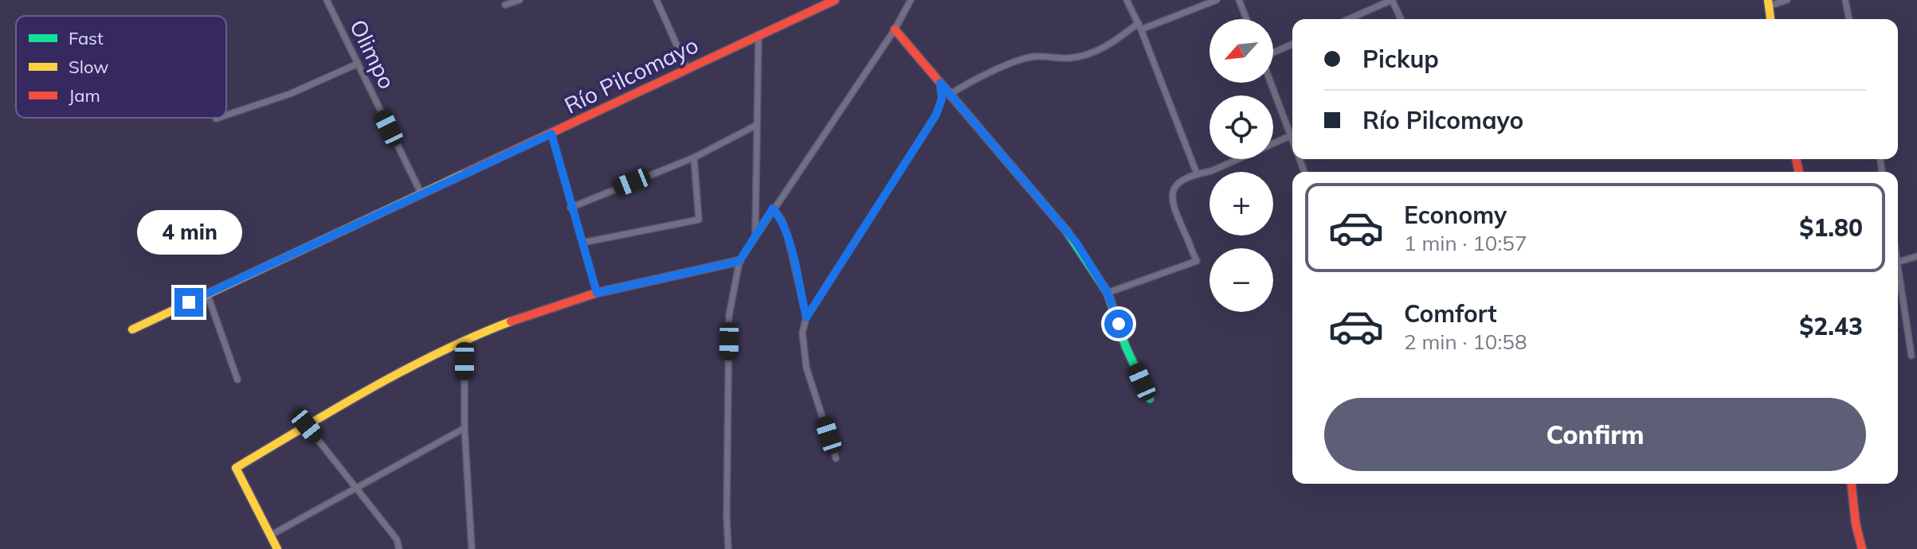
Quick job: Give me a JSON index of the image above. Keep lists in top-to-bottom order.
{
  "streets": {
    "street": ["Olimpo", "Río Pilcomayo"]
  },
  "crossings": [
    ["Olimpo", "Río Pilcomayo"]
  ],
  "legend": ["Fast", "Slow", "Jam"],
  "north": "bottom left",
  "page": {
    "map_buttons": ["+", "−"],
    "banner": ["Pickup", "Río Pilcomayo"],
    "list": [
      {
        "name": "Economy",
        "note": "1 min · 10:57",
        "value": "$1.80"
      },
      {
        "name": "Comfort",
        "note": "2 min · 10:58",
        "value": "$2.43"
      }
    ],
    "bubble": "4 min",
    "buttons": "Confirm"
  }
}
